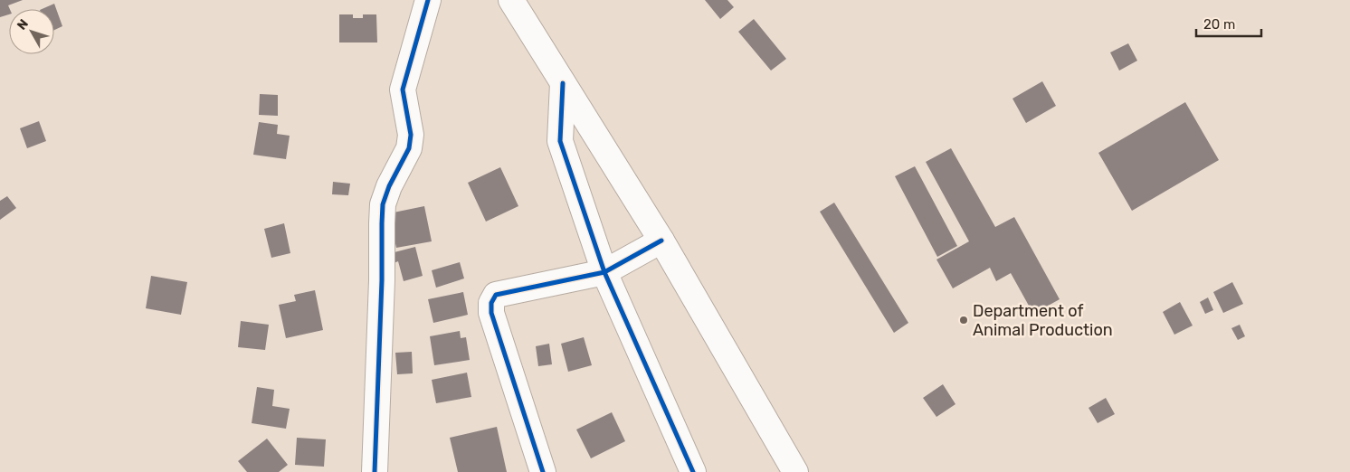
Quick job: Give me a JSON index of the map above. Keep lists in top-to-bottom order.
{
  "places": ["Department of Animal Production"],
  "scale_bar": "20 m",
  "north": "top left"
}
